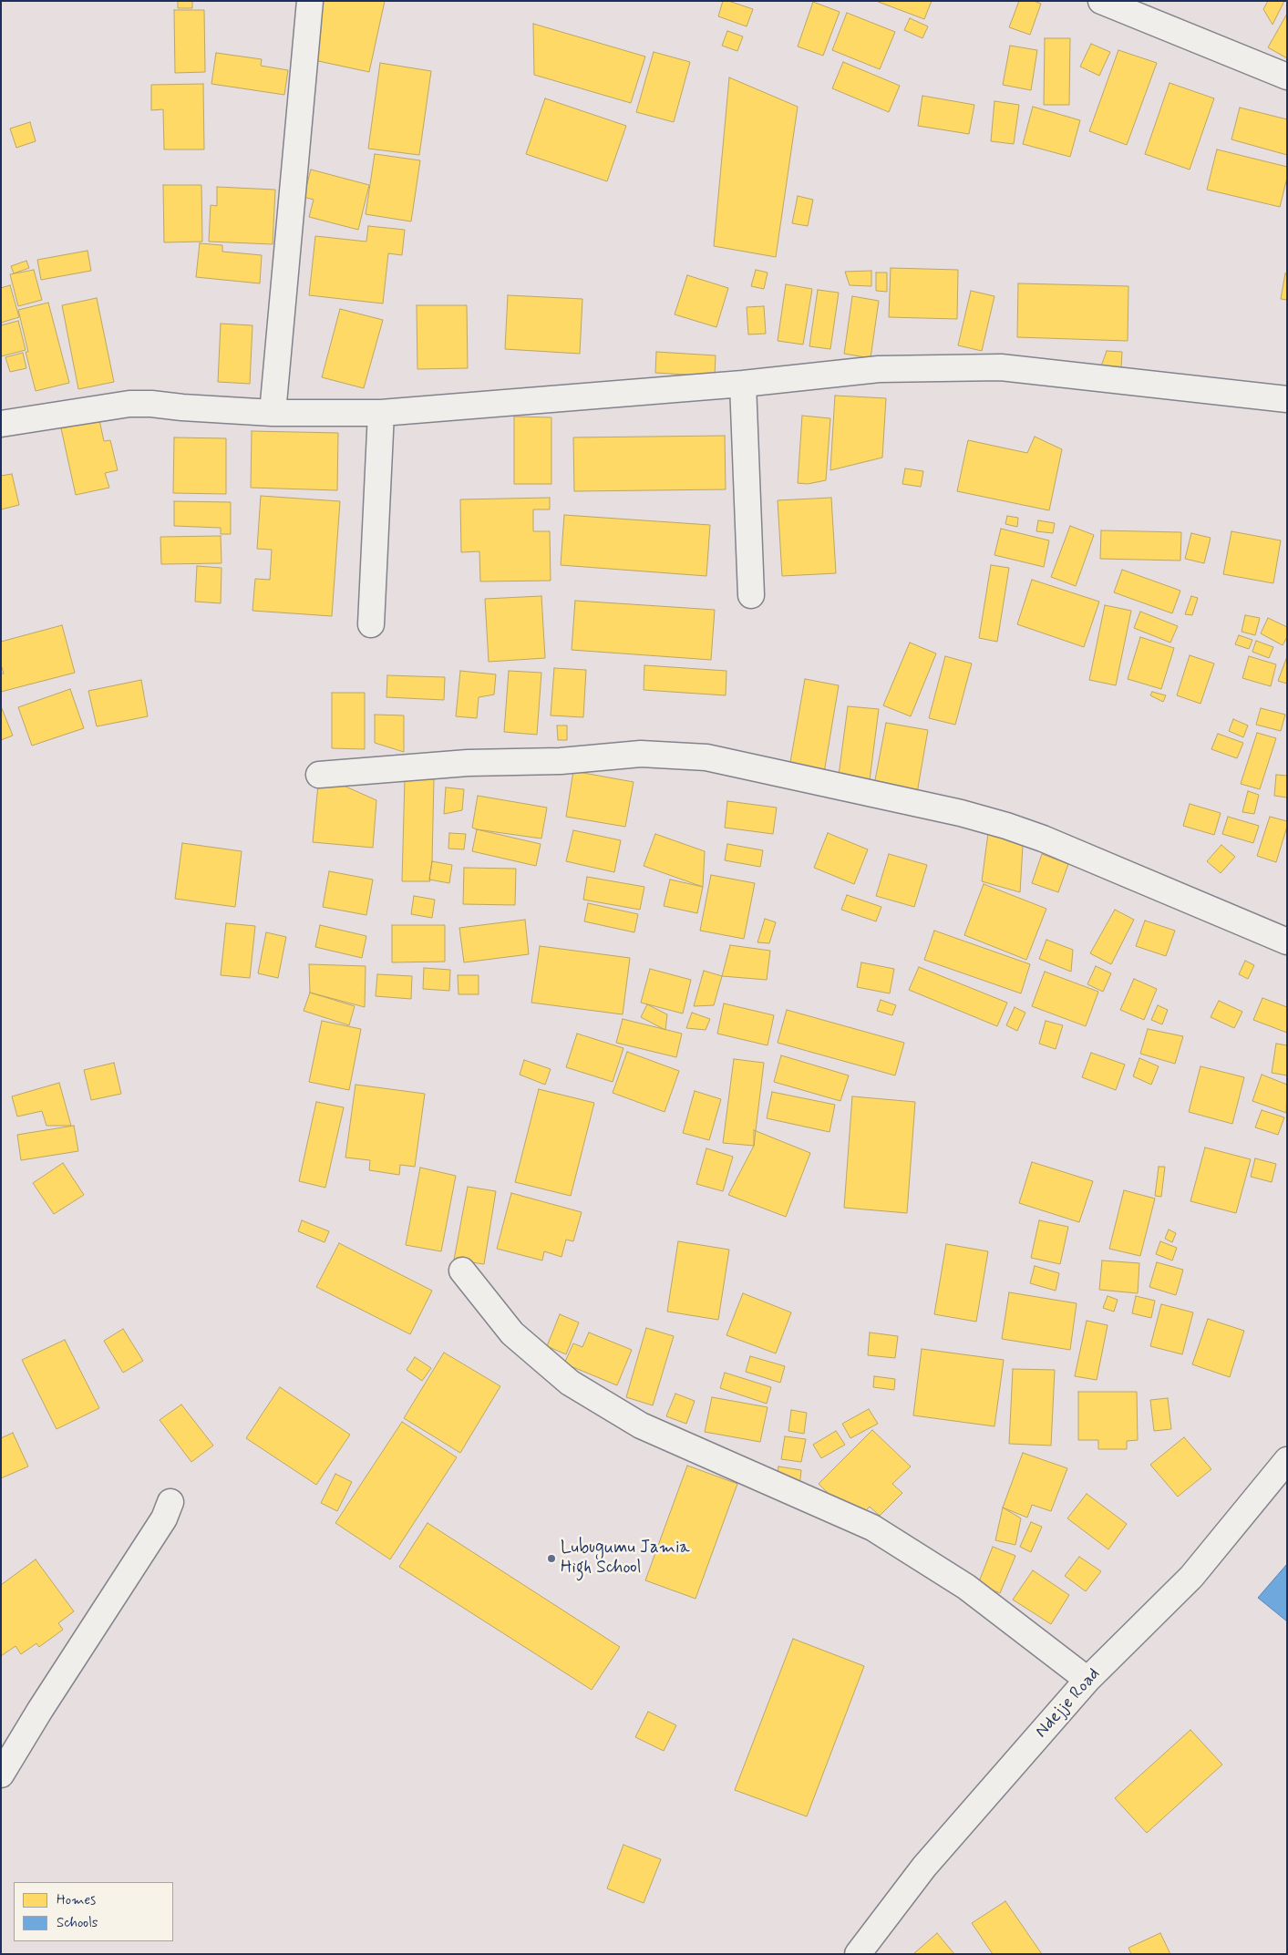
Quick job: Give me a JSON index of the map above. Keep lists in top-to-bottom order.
{
  "streets": {
    "street": ["Ndejje Road"]
  },
  "places": ["Lubugumu Jamia High School"],
  "legend": ["Homes", "Schools"]
}
